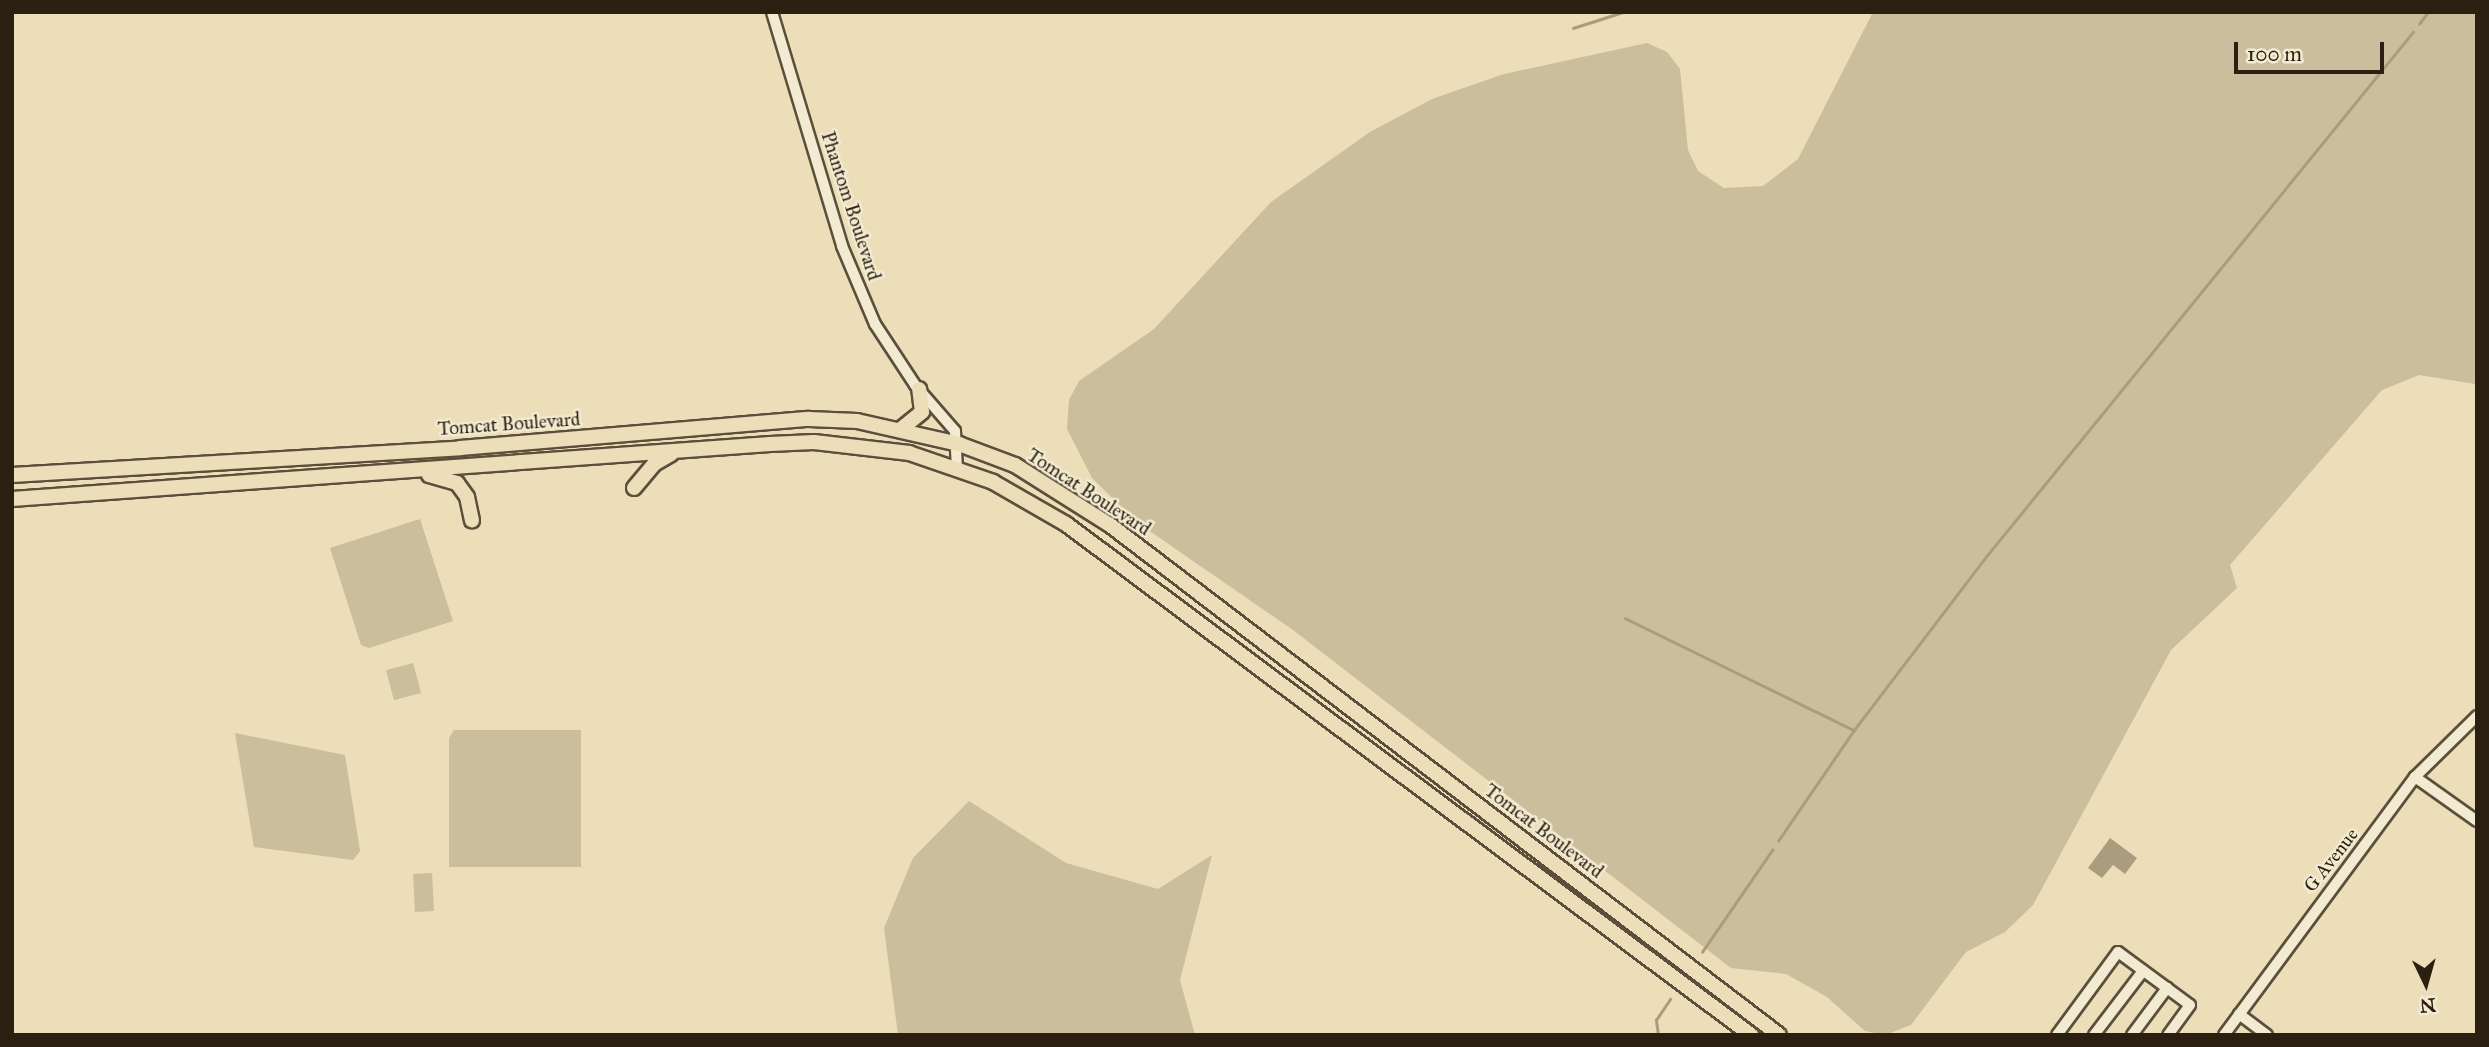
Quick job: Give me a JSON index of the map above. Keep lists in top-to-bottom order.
{
  "streets": {
    "main road": ["Tomcat Boulevard"],
    "street": ["Phantom Boulevard", "G Avenue"]
  },
  "crossings": [
    ["Phantom Boulevard", "Tomcat Boulevard"]
  ],
  "scale_bar": "100 m",
  "north": "bottom"
}
